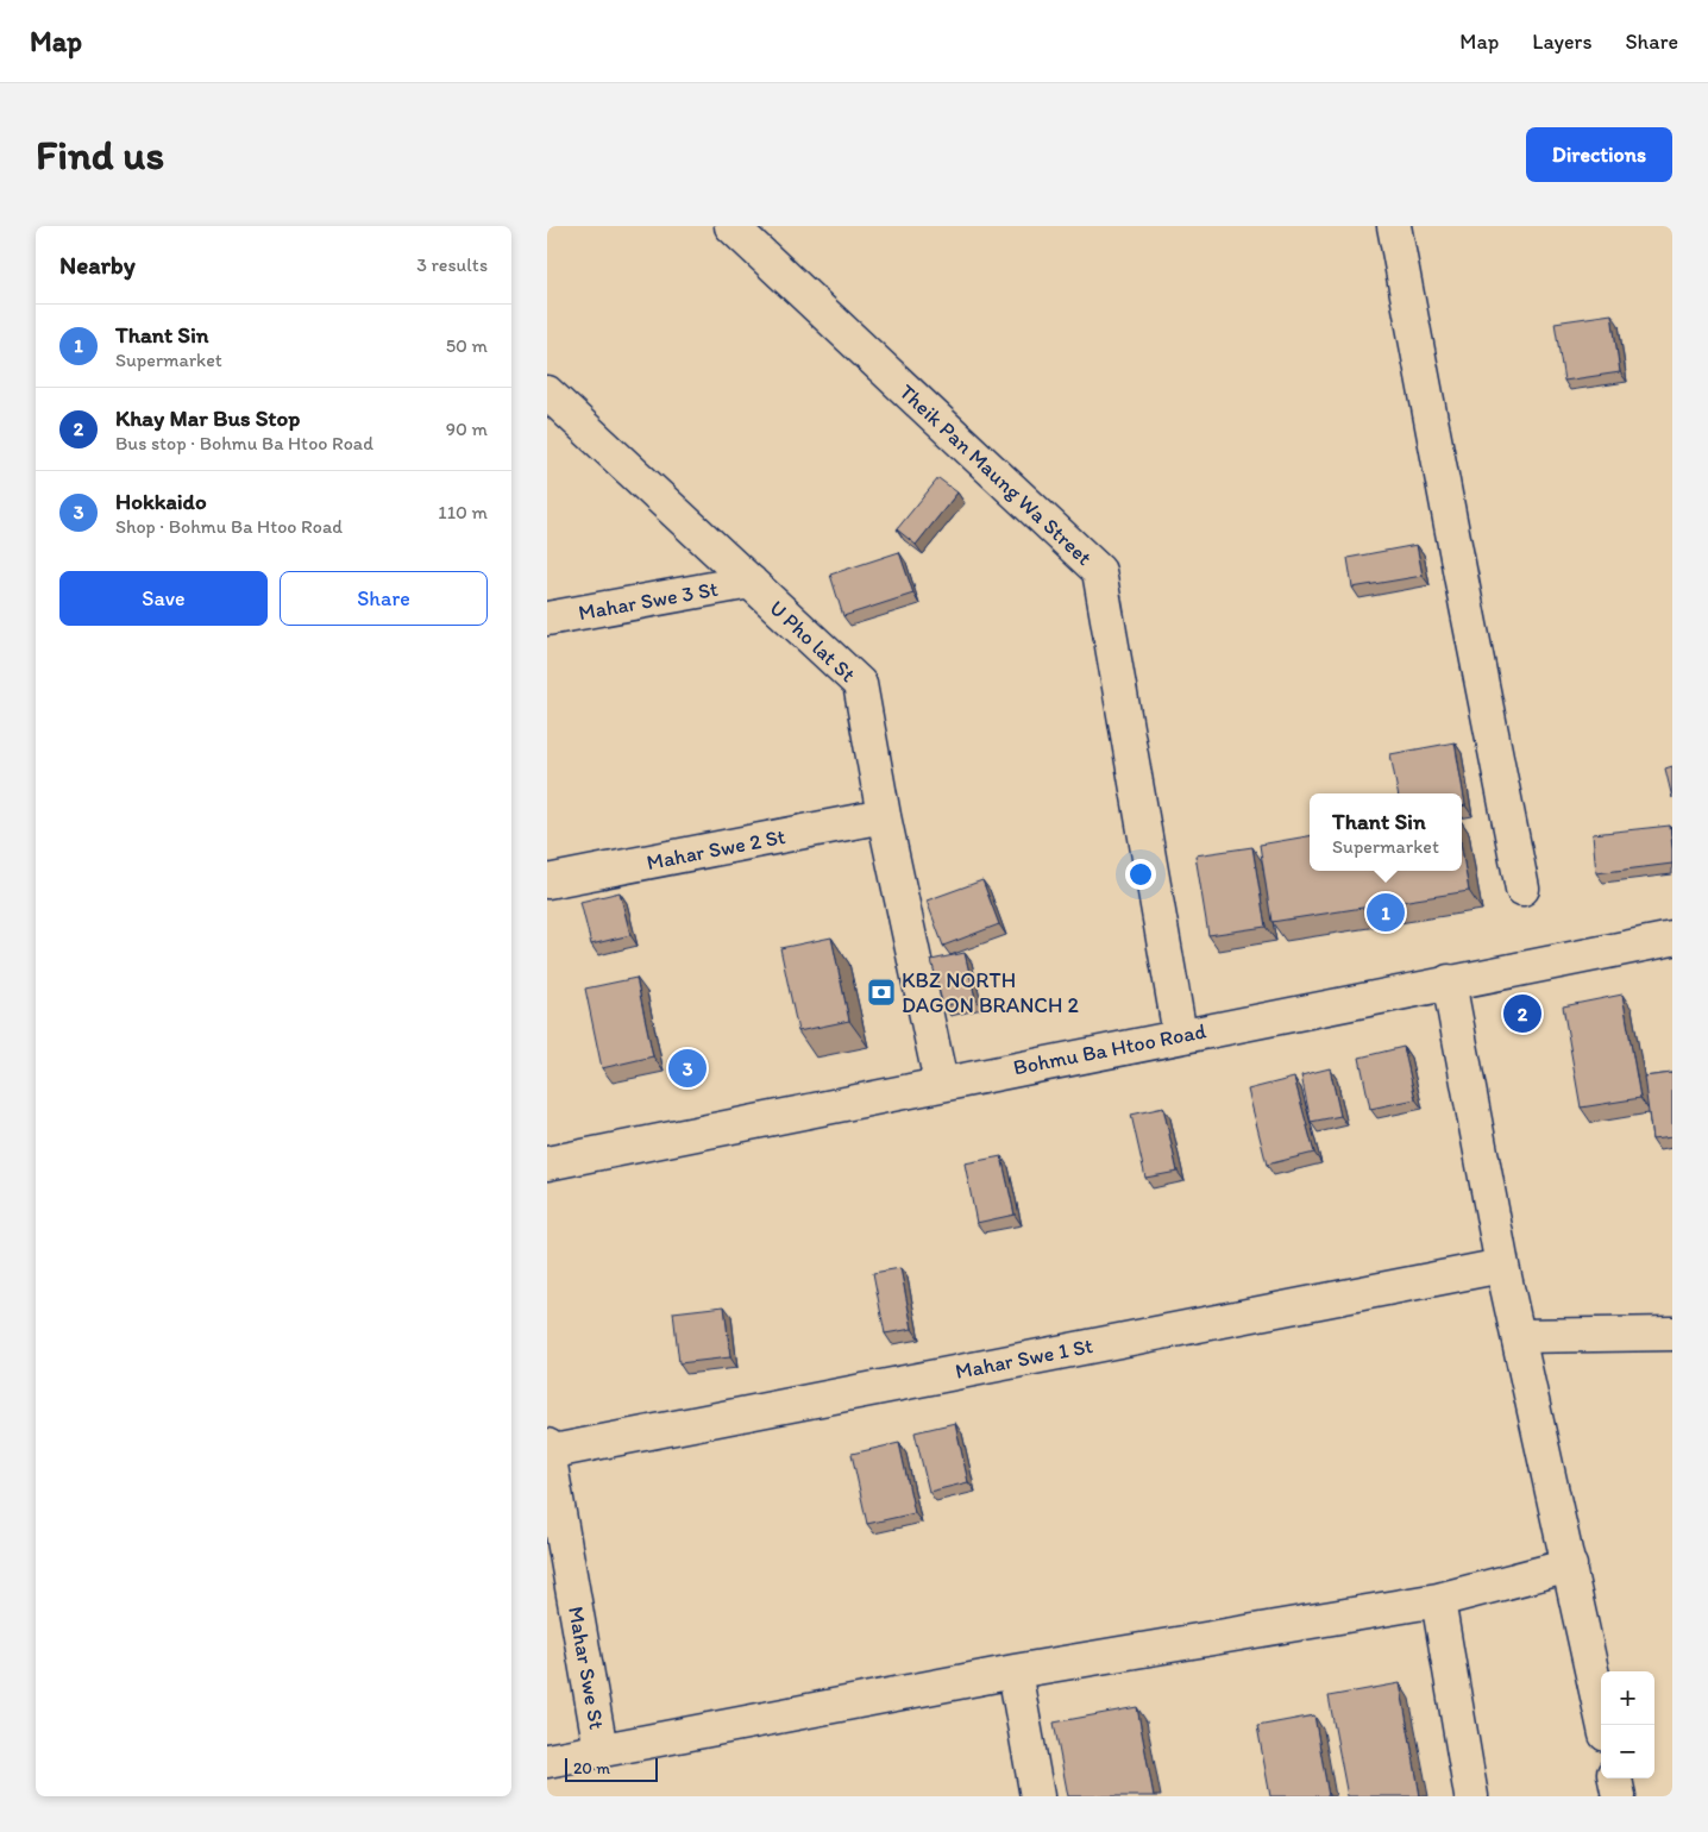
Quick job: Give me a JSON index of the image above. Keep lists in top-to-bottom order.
{
  "streets": {
    "street": [
      "Theik Pan Maung Wa Street",
      "Mahar Swe 3 St",
      "U Pho lat St",
      "Mahar Swe 2 St",
      "Bohmu Ba Htoo Road",
      "Mahar Swe 1 St",
      "Mahar Swe St"
    ]
  },
  "crossings": [
    ["Theik Pan Maung Wa Street", "Bohmu Ba Htoo Road"],
    ["Mahar Swe 3 St", "U Pho lat St"],
    ["U Pho lat St", "Mahar Swe 2 St"],
    ["U Pho lat St", "Bohmu Ba Htoo Road"],
    ["Mahar Swe 1 St", "Mahar Swe St"]
  ],
  "places": {
    "bank": ["KBZ NORTH DAGON BRANCH 2"]
  },
  "scale_bar": "20 m",
  "page": {
    "header": "Map",
    "nav": ["Map", "Layers", "Share"],
    "buttons": [
      "Directions",
      ["Save", "Share"]
    ],
    "title": "Find us",
    "heading": ["Nearby", "3 results"],
    "list": [
      {
        "mark": "1",
        "name": "Thant Sin",
        "note": "Supermarket",
        "value": "50 m"
      },
      {
        "mark": "2",
        "name": "Khay Mar Bus Stop",
        "note": "Bus stop · Bohmu Ba Htoo Road",
        "value": "90 m"
      },
      {
        "mark": "3",
        "name": "Hokkaido",
        "note": "Shop · Bohmu Ba Htoo Road",
        "value": "110 m"
      }
    ],
    "popup": ["Thant Sin", "Supermarket"],
    "pins": ["1", "2", "3"],
    "map_buttons": ["+", "−"],
    "scale": "20 m"
  }
}
